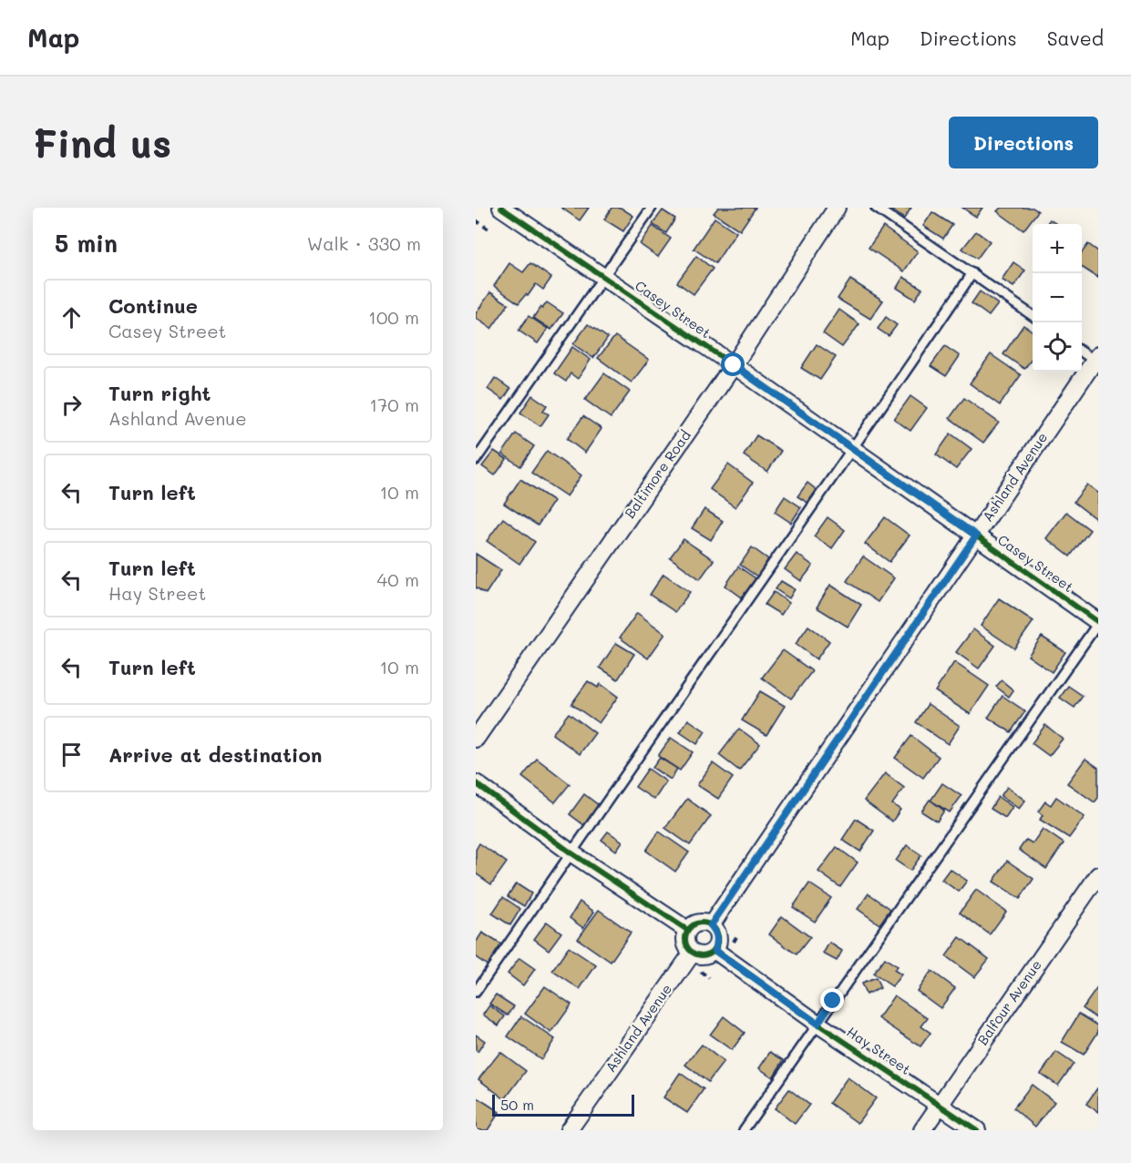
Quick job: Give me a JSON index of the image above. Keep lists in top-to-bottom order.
{
  "streets": {
    "street": [
      "Casey Street",
      "Baltimore Road",
      "Ashland Avenue",
      "Balfour Avenue",
      "Hay Street"
    ]
  },
  "crossings": [
    ["Casey Street", "Baltimore Road"],
    ["Casey Street", "Ashland Avenue"],
    ["Ashland Avenue", "Hay Street"],
    ["Balfour Avenue", "Hay Street"]
  ],
  "scale_bar": "50 m",
  "page": {
    "header": "Map",
    "nav": ["Map", "Directions", "Saved"],
    "buttons": "Directions",
    "title": "Find us",
    "heading": ["5 min", "Walk · 330 m"],
    "map_buttons": ["+", "−"],
    "list": [
      ["Continue", "Casey Street", "100 m"],
      ["Turn right", "Ashland Avenue", "170 m"],
      ["Turn left", "10 m"],
      ["Turn left", "Hay Street", "40 m"],
      ["Turn left", "10 m"],
      "Arrive at destination"
    ],
    "scale": "50 m"
  }
}
